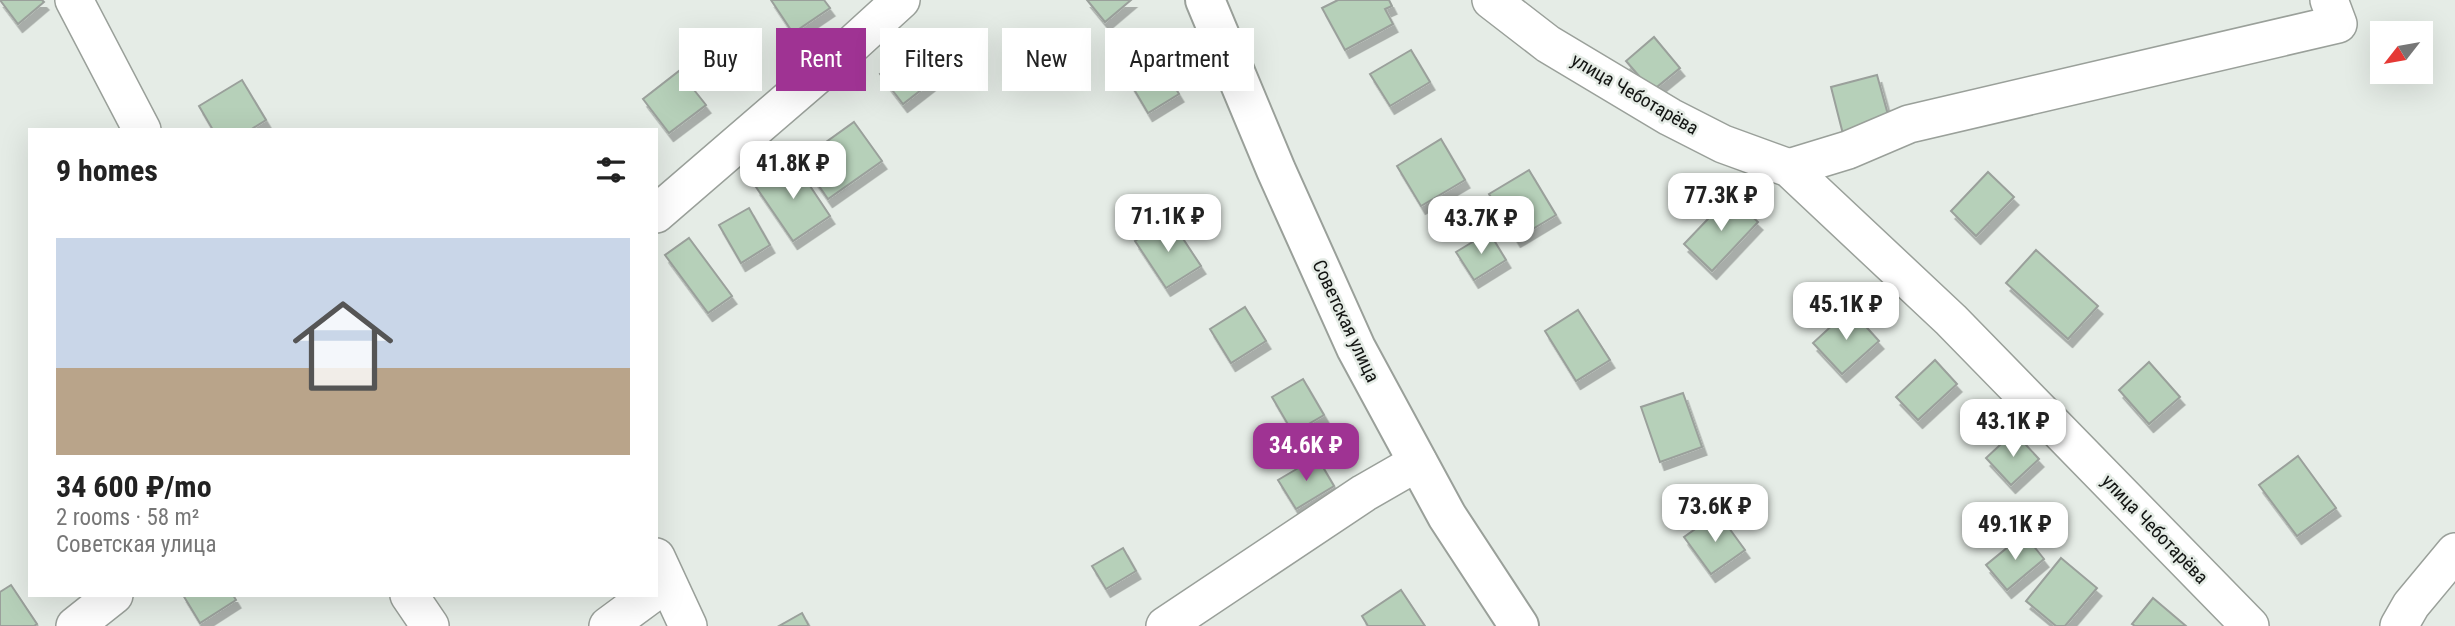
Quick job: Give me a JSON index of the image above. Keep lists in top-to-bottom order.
{
  "streets": {
    "main road": ["Советская улица"],
    "street": ["улица Чеботарёва"]
  },
  "north": "bottom left",
  "page": {
    "chip": [
      "Buy",
      "Rent",
      "Filters",
      "New",
      "Apartment"
    ],
    "heading": "9 homes",
    "price": [
      "41.8K ₽",
      "77.3K ₽",
      "71.1K ₽",
      "43.7K ₽",
      "45.1K ₽",
      "43.1K ₽",
      "34.6K ₽",
      "73.6K ₽",
      "49.1K ₽"
    ],
    "list": [
      {
        "name": "34 600 ₽/mo",
        "note": "2 rooms · 58 m² · Советская улица"
      }
    ]
  }
}
